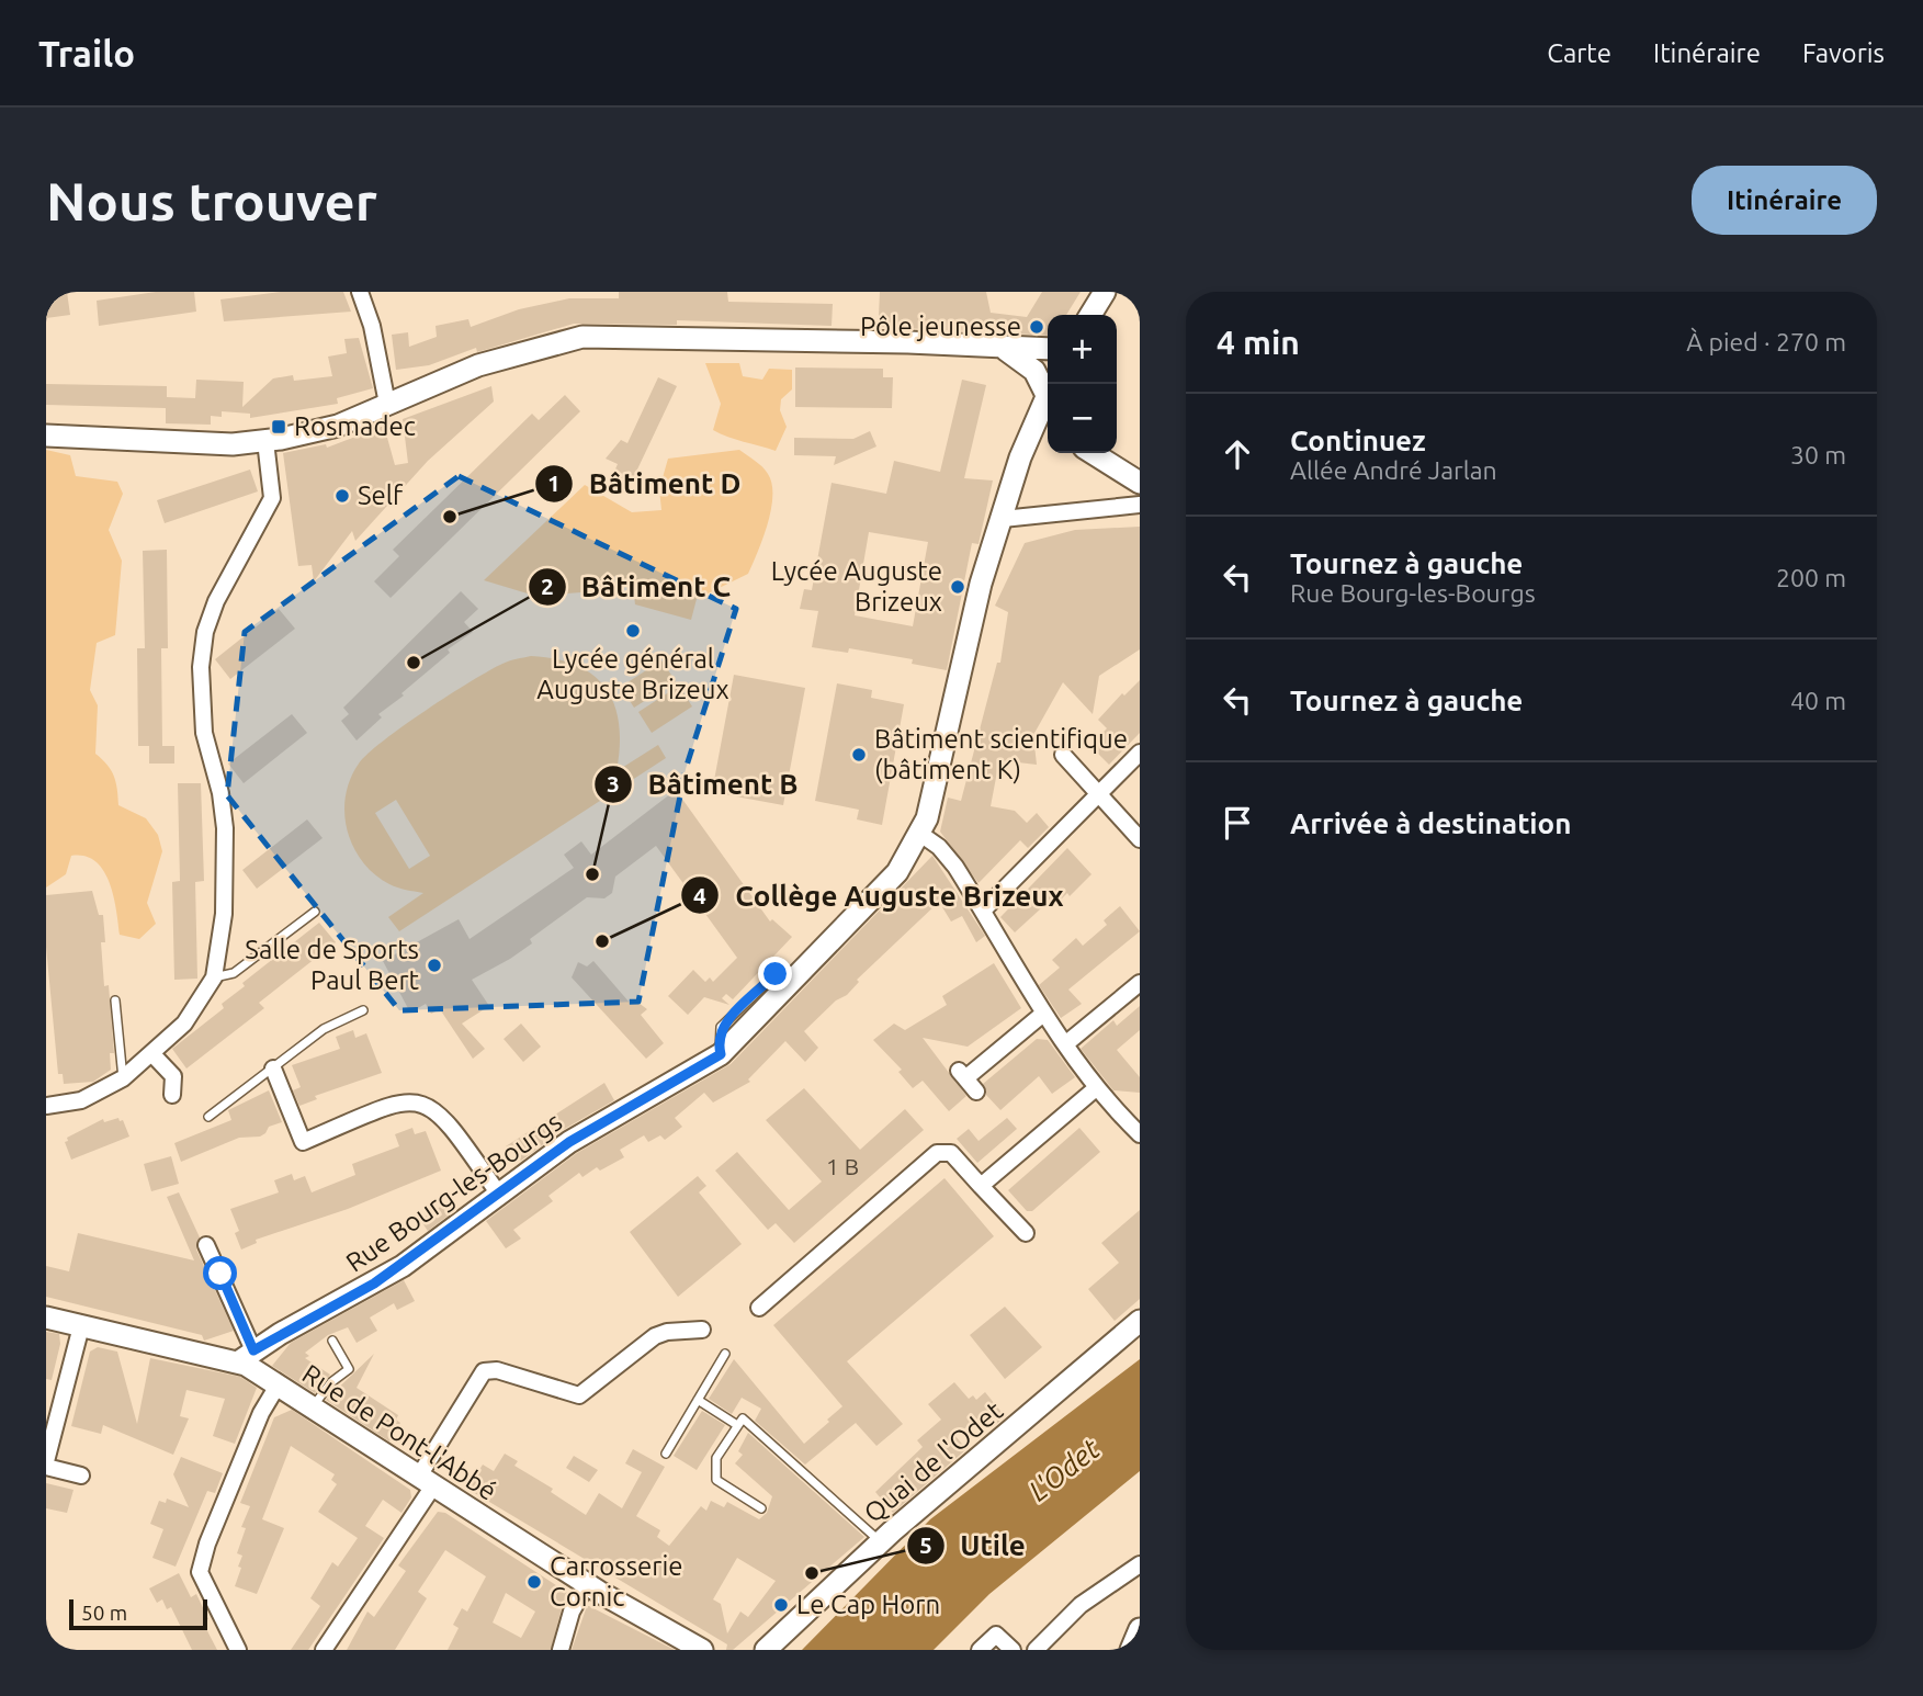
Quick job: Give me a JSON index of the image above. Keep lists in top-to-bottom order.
{
  "streets": {
    "street": ["Rue Bourg-les-Bourgs", "Rue de Pont-l'Abbé", "Quai de l'Odet"]
  },
  "crossings": [
    ["Rue Bourg-les-Bourgs", "Rue de Pont-l'Abbé"]
  ],
  "water": ["L'Odet"],
  "places": {
    "other": [
      "Pôle jeunesse",
      "Self",
      "Bâtiment D",
      "Lycée Auguste Brizeux",
      "Lycée général Auguste Brizeux",
      "Bâtiment C",
      "Bâtiment scientifique (bâtiment K)",
      "Bâtiment B",
      "Collège Auguste Brizeux",
      "Salle de Sports Paul Bert",
      "Utile",
      "Carrosserie Cornic",
      "Le Cap Horn"
    ],
    "transit": ["Rosmadec"]
  },
  "house_numbers": ["1 B"],
  "scale_bar": "50 m",
  "page": {
    "header": "Trailo",
    "nav": ["Carte", "Itinéraire", "Favoris"],
    "buttons": "Itinéraire",
    "title": "Nous trouver",
    "heading": ["4 min", "À pied · 270 m"],
    "map_buttons": ["+", "−"],
    "list": [
      ["Continuez", "Allée André Jarlan", "30 m"],
      ["Tournez à gauche", "Rue Bourg-les-Bourgs", "200 m"],
      ["Tournez à gauche", "40 m"],
      "Arrivée à destination"
    ],
    "scale": "50 m"
  }
}
